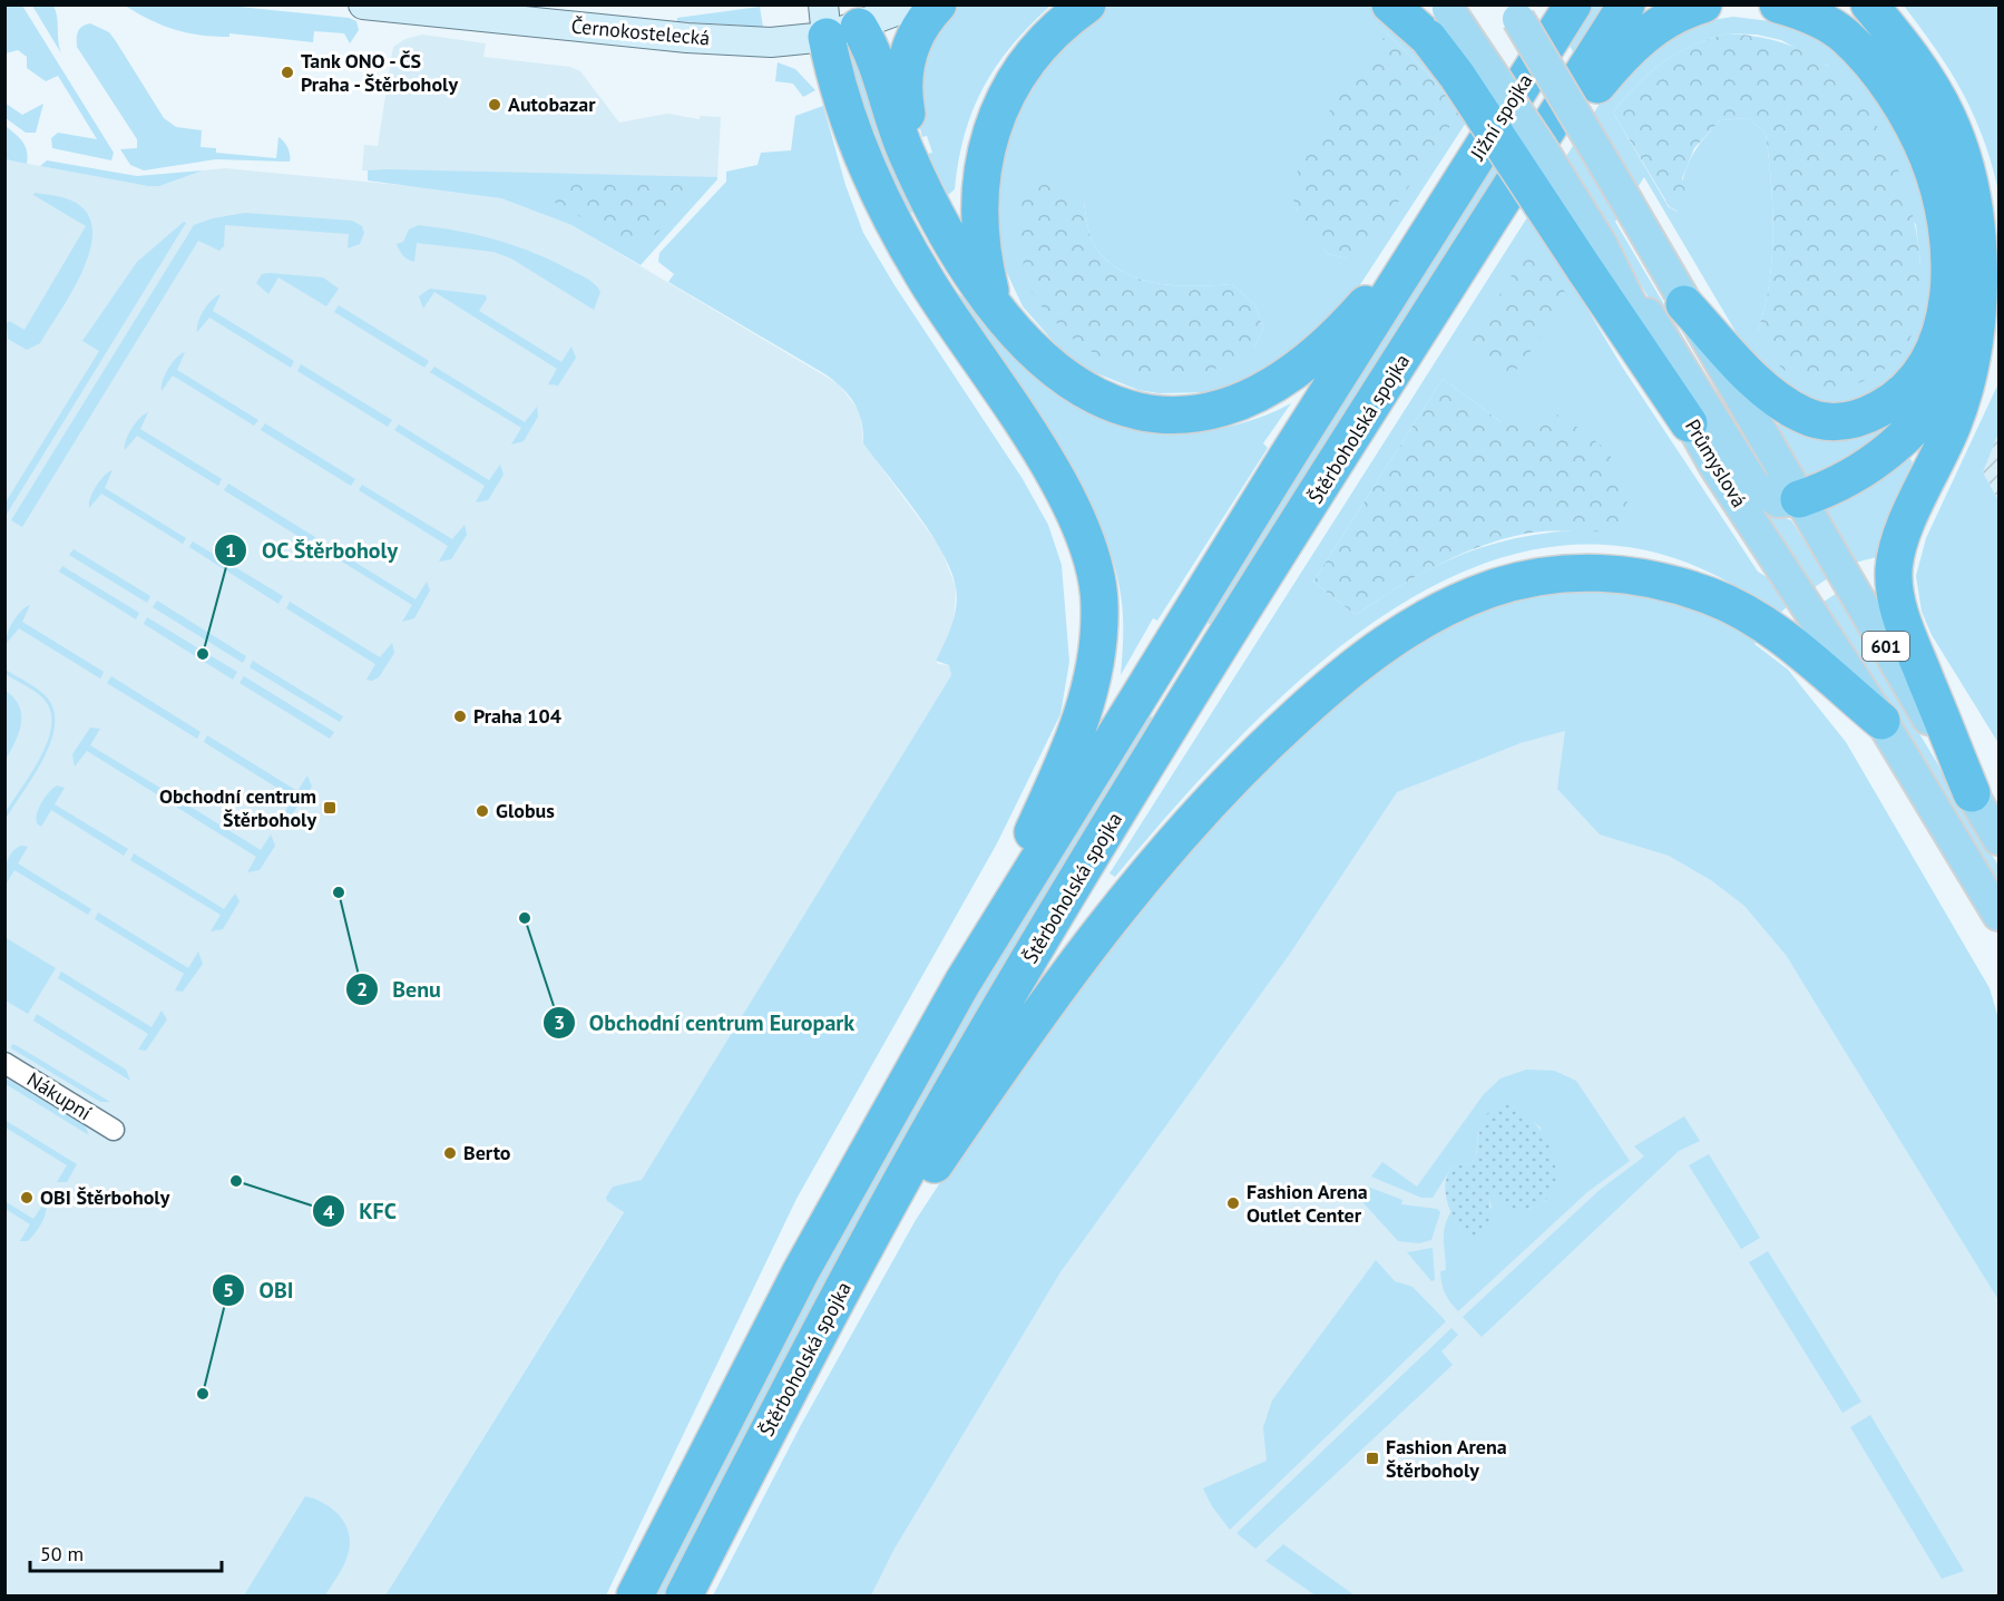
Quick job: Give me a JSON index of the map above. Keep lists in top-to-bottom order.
{
  "streets": {
    "highway": ["Jižní spojka", "Štěrboholská spojka"],
    "main road": ["Černokostelecká", "Průmyslová", "601"],
    "street": ["Nákupní"]
  },
  "places": {
    "other": [
      "Tank ONO - ČS Praha - Štěrboholy",
      "Autobazar",
      "OC Štěrboholy",
      "Praha 104",
      "Globus",
      "Benu",
      "Obchodní centrum Europark",
      "Berto",
      "KFC",
      "OBI Štěrboholy",
      "Fashion Arena Outlet Center",
      "OBI"
    ],
    "transit": ["Obchodní centrum Štěrboholy", "Fashion Arena Štěrboholy"]
  },
  "scale_bar": "50 m"
}
